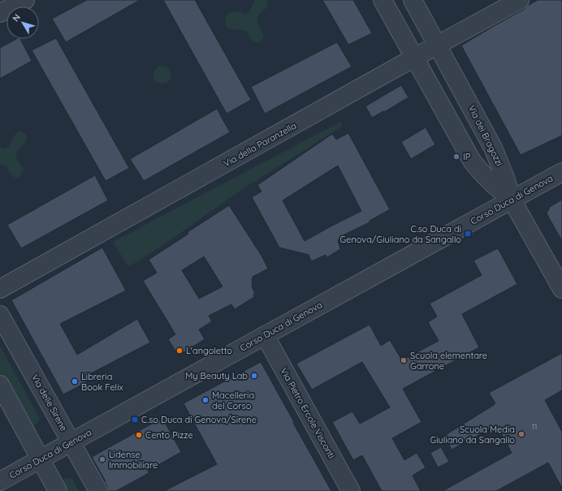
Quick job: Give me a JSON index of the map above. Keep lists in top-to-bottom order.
{
  "streets": {
    "street": [
      "Via dei Bragozzi",
      "Via della Paranzella",
      "Corso Duca di Genova",
      "Via delle Sirene",
      "Via Pietro Ercole Visconti"
    ]
  },
  "crossings": [
    ["Via dei Bragozzi", "Via della Paranzella"],
    ["Via dei Bragozzi", "Corso Duca di Genova"],
    ["Corso Duca di Genova", "Via delle Sirene"],
    ["Corso Duca di Genova", "Via Pietro Ercole Visconti"]
  ],
  "places": {
    "other": [
      "IP",
      "L'angoletto",
      "Scuola elementare Garrone",
      "My Beauty Lab",
      "Libreria Book Felix",
      "Macelleria del Corso",
      "Scuola Media Giuliano da Sangallo",
      "Cento Pizze",
      "Lidense Immobiliare"
    ],
    "transit": ["C.so Duca di Genova/Giuliano da Sangallo", "C.so Duca di Genova/Sirene"]
  },
  "house_numbers": ["11"],
  "north": "top left"
}
